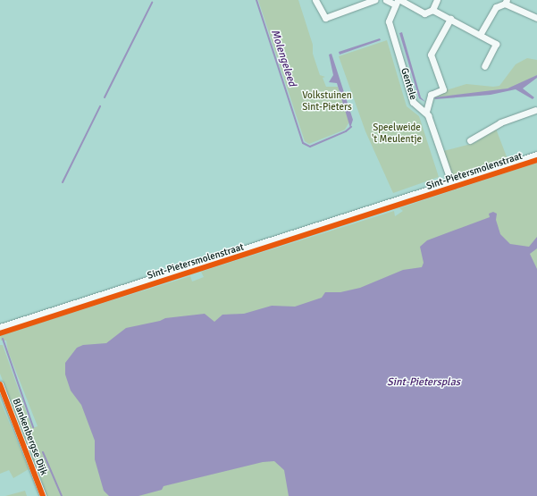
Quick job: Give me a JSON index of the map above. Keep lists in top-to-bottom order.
{
  "streets": {
    "street": ["Gentele", "Sint-Pietersmolenstraat", "Blankenbergse Dijk"]
  },
  "water": ["Molengeleed", "Sint-Pietersplas"],
  "parks": ["Volkstuinen Sint-Pieters", "Speelweide 't Meulentje"]
}
